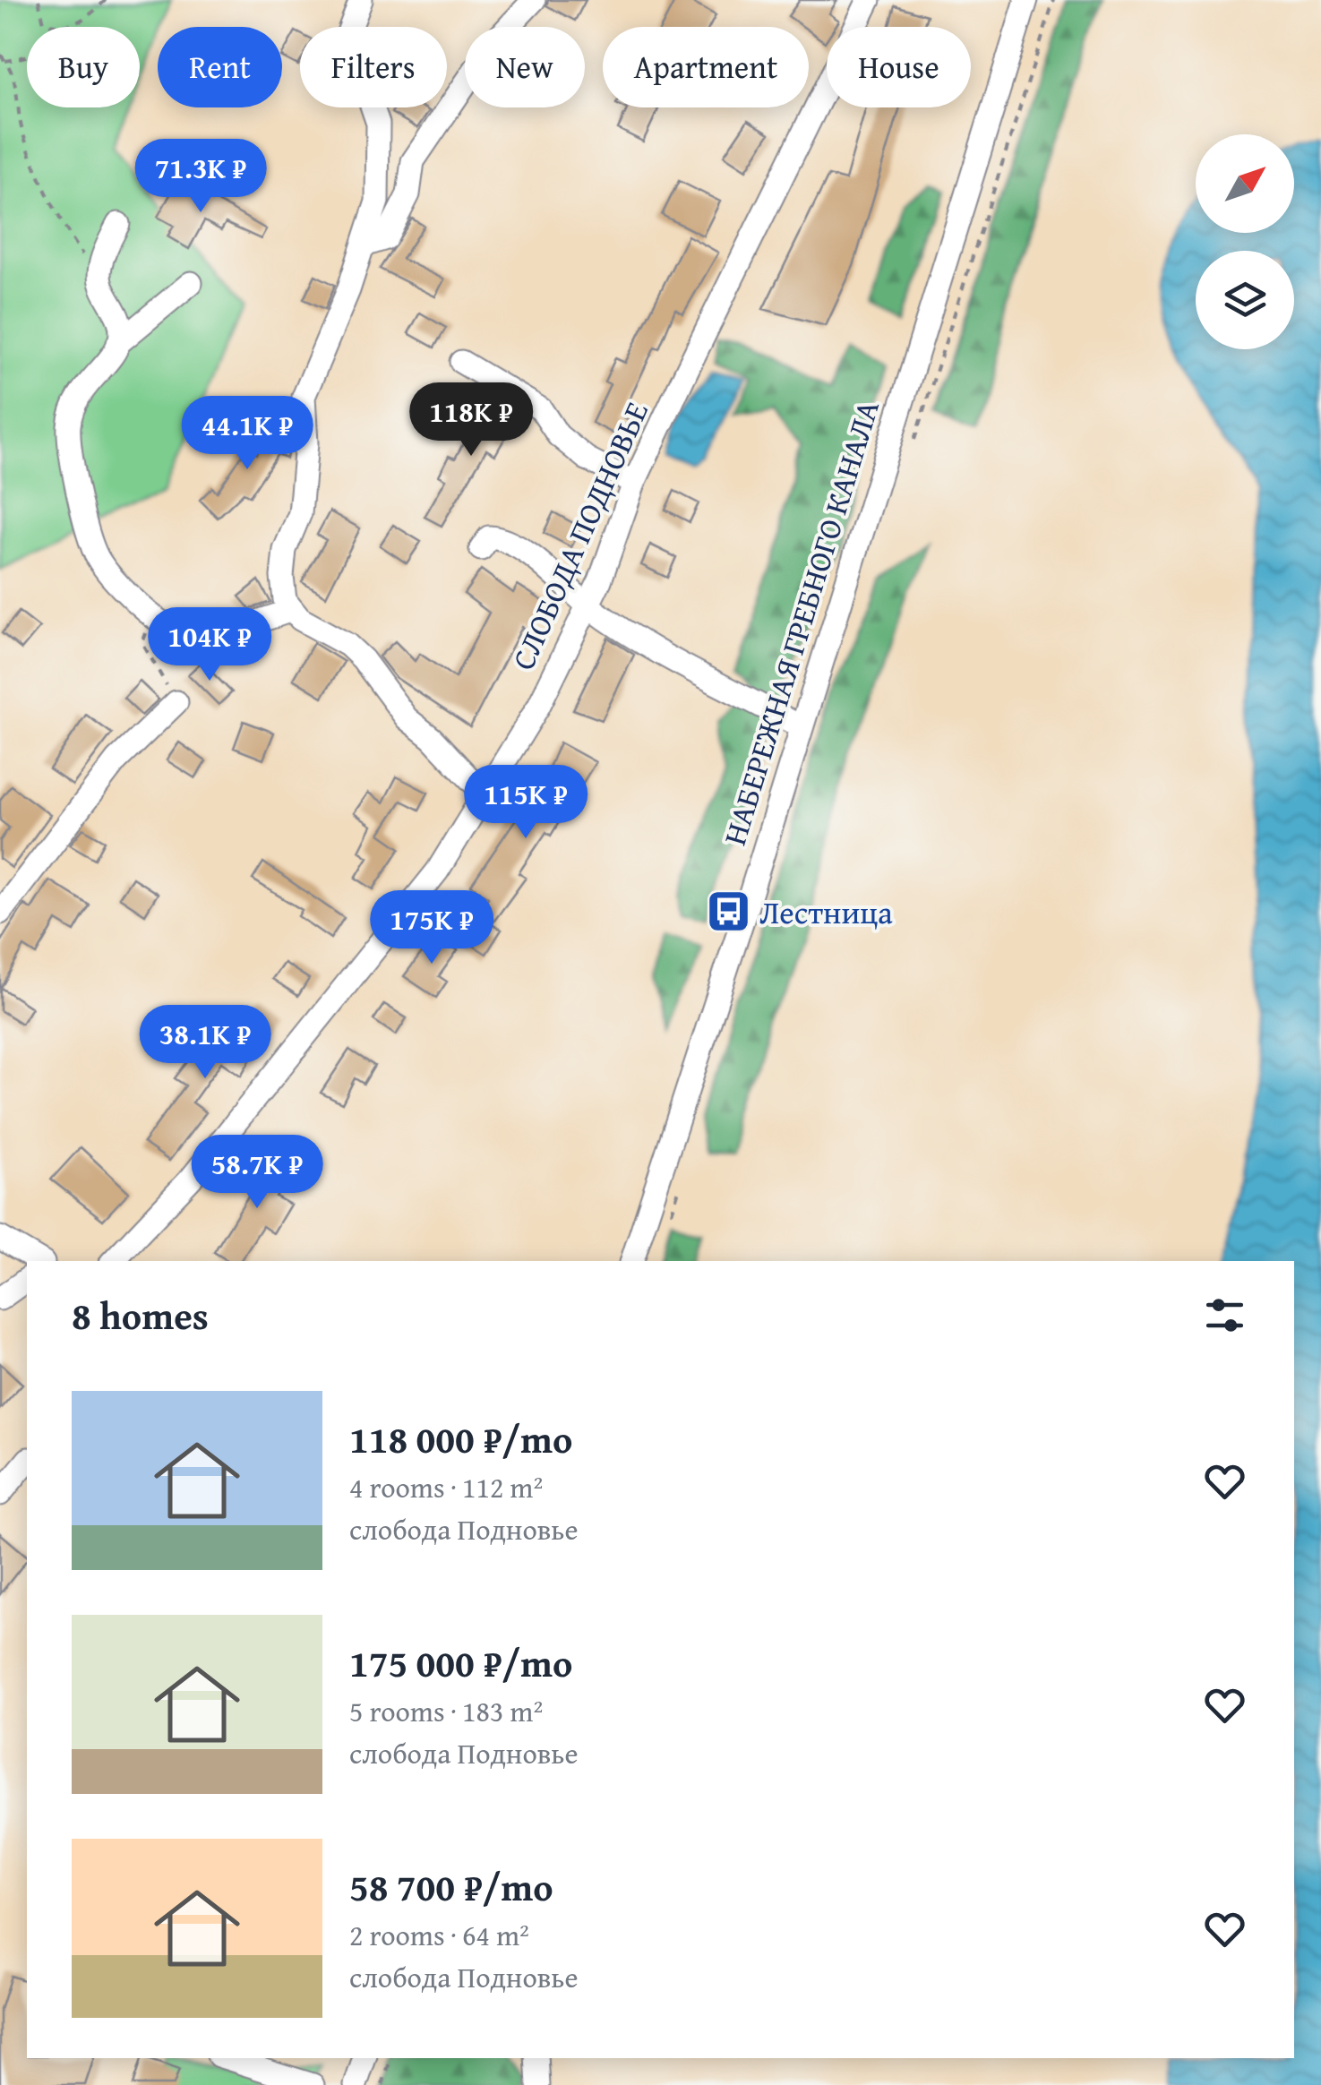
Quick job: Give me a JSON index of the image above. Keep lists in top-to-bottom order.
{
  "streets": {
    "street": ["СЛОБОДА ПОДНОВЬЕ", "НАБЕРЕЖНАЯ ГРЕБНОГО КАНАЛА"]
  },
  "places": {
    "bus stop": ["Лестница"]
  },
  "north": "top right",
  "page": {
    "chip": [
      "Buy",
      "Rent",
      "Filters",
      "New",
      "Apartment",
      "House"
    ],
    "price": [
      "71.3K ₽",
      "118K ₽",
      "44.1K ₽",
      "104K ₽",
      "115K ₽",
      "175K ₽",
      "38.1K ₽",
      "58.7K ₽"
    ],
    "heading": "8 homes",
    "list": [
      {
        "name": "118 000 ₽/mo",
        "note": "4 rooms · 112 m² · слобода Подновье"
      },
      {
        "name": "175 000 ₽/mo",
        "note": "5 rooms · 183 m² · слобода Подновье"
      },
      {
        "name": "58 700 ₽/mo",
        "note": "2 rooms · 64 m² · слобода Подновье"
      }
    ]
  }
}
